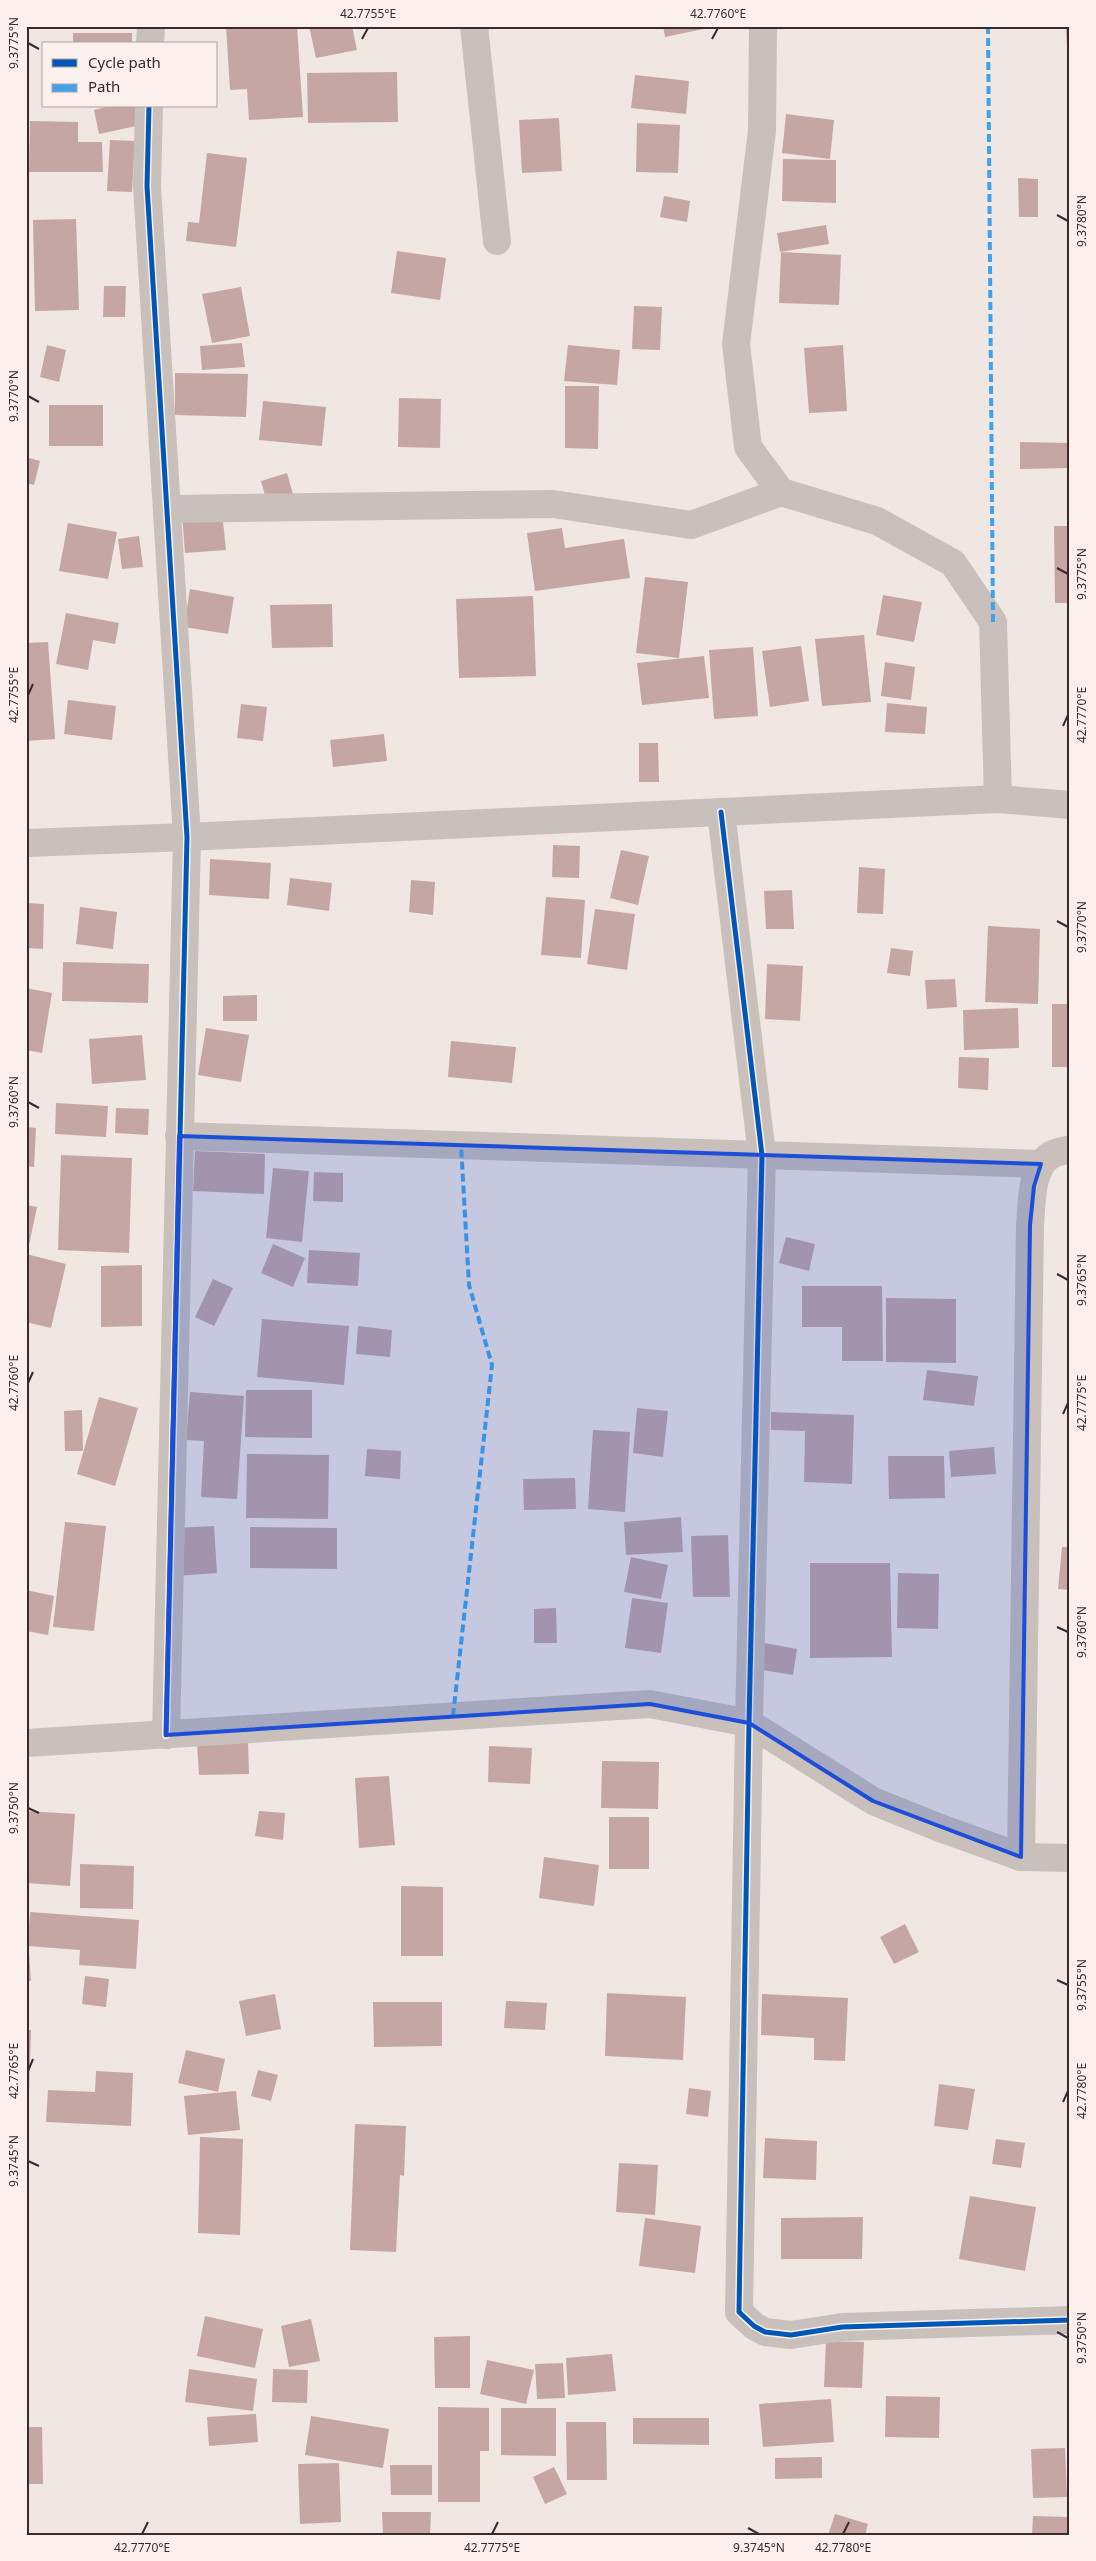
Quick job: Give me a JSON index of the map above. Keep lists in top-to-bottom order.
{
  "legend": ["Cycle path", "Path"],
  "coordinates": [
    "42.7755°E",
    "42.7760°E",
    "9.3775°N",
    "9.3780°N",
    "9.3770°N",
    "42.7770°E",
    "9.3760°N",
    "9.3765°N",
    "42.7775°E",
    "9.3750°N",
    "9.3755°N",
    "42.7765°E",
    "42.7780°E",
    "9.3745°N"
  ]
}
